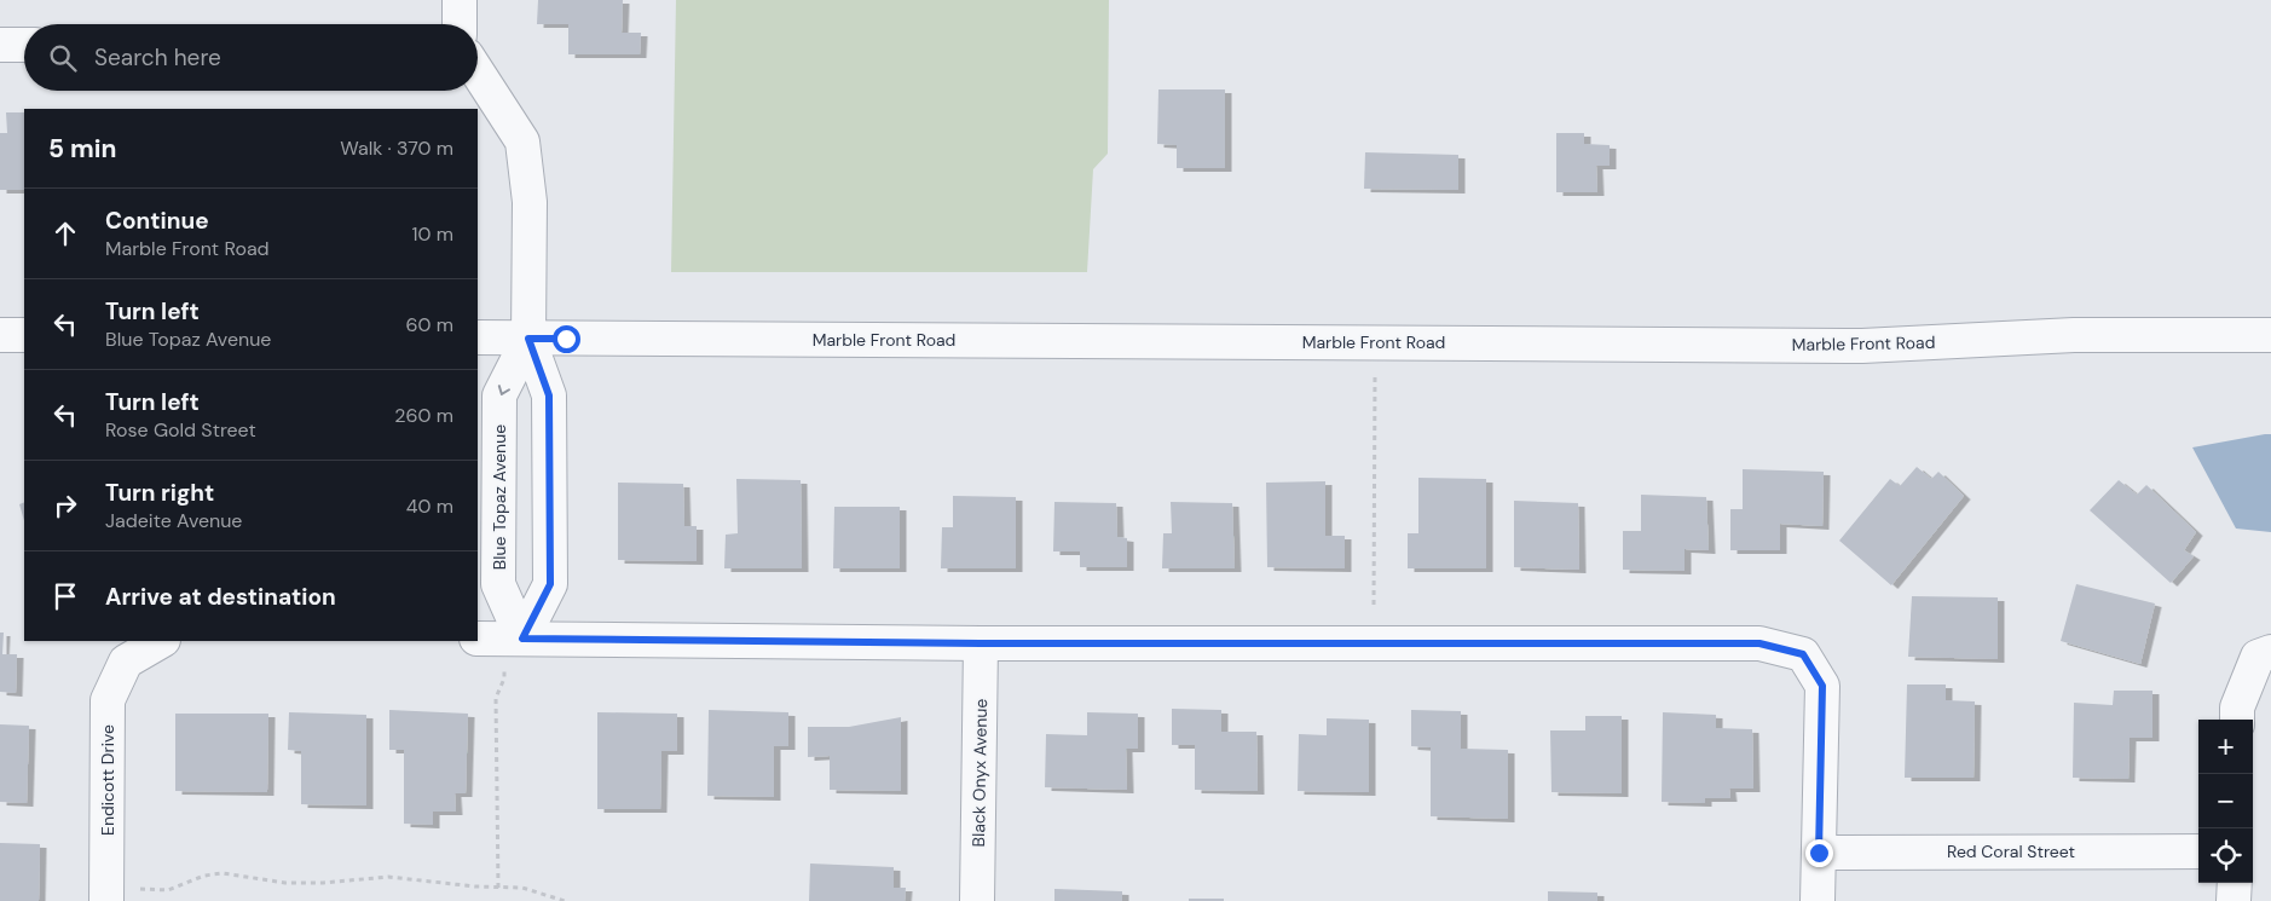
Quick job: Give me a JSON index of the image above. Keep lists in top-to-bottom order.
{
  "streets": {
    "street": [
      "Marble Front Road",
      "Blue Topaz Avenue",
      "Black Onyx Avenue",
      "Endicott Drive",
      "Red Coral Street"
    ]
  },
  "crossings": [
    ["Marble Front Road", "Blue Topaz Avenue"]
  ],
  "page": {
    "search": "Search here",
    "heading": ["5 min", "Walk · 370 m"],
    "list": [
      ["Continue", "Marble Front Road", "10 m"],
      ["Turn left", "Blue Topaz Avenue", "60 m"],
      ["Turn left", "Rose Gold Street", "260 m"],
      ["Turn right", "Jadeite Avenue", "40 m"],
      "Arrive at destination"
    ],
    "map_buttons": ["+", "−"]
  }
}
